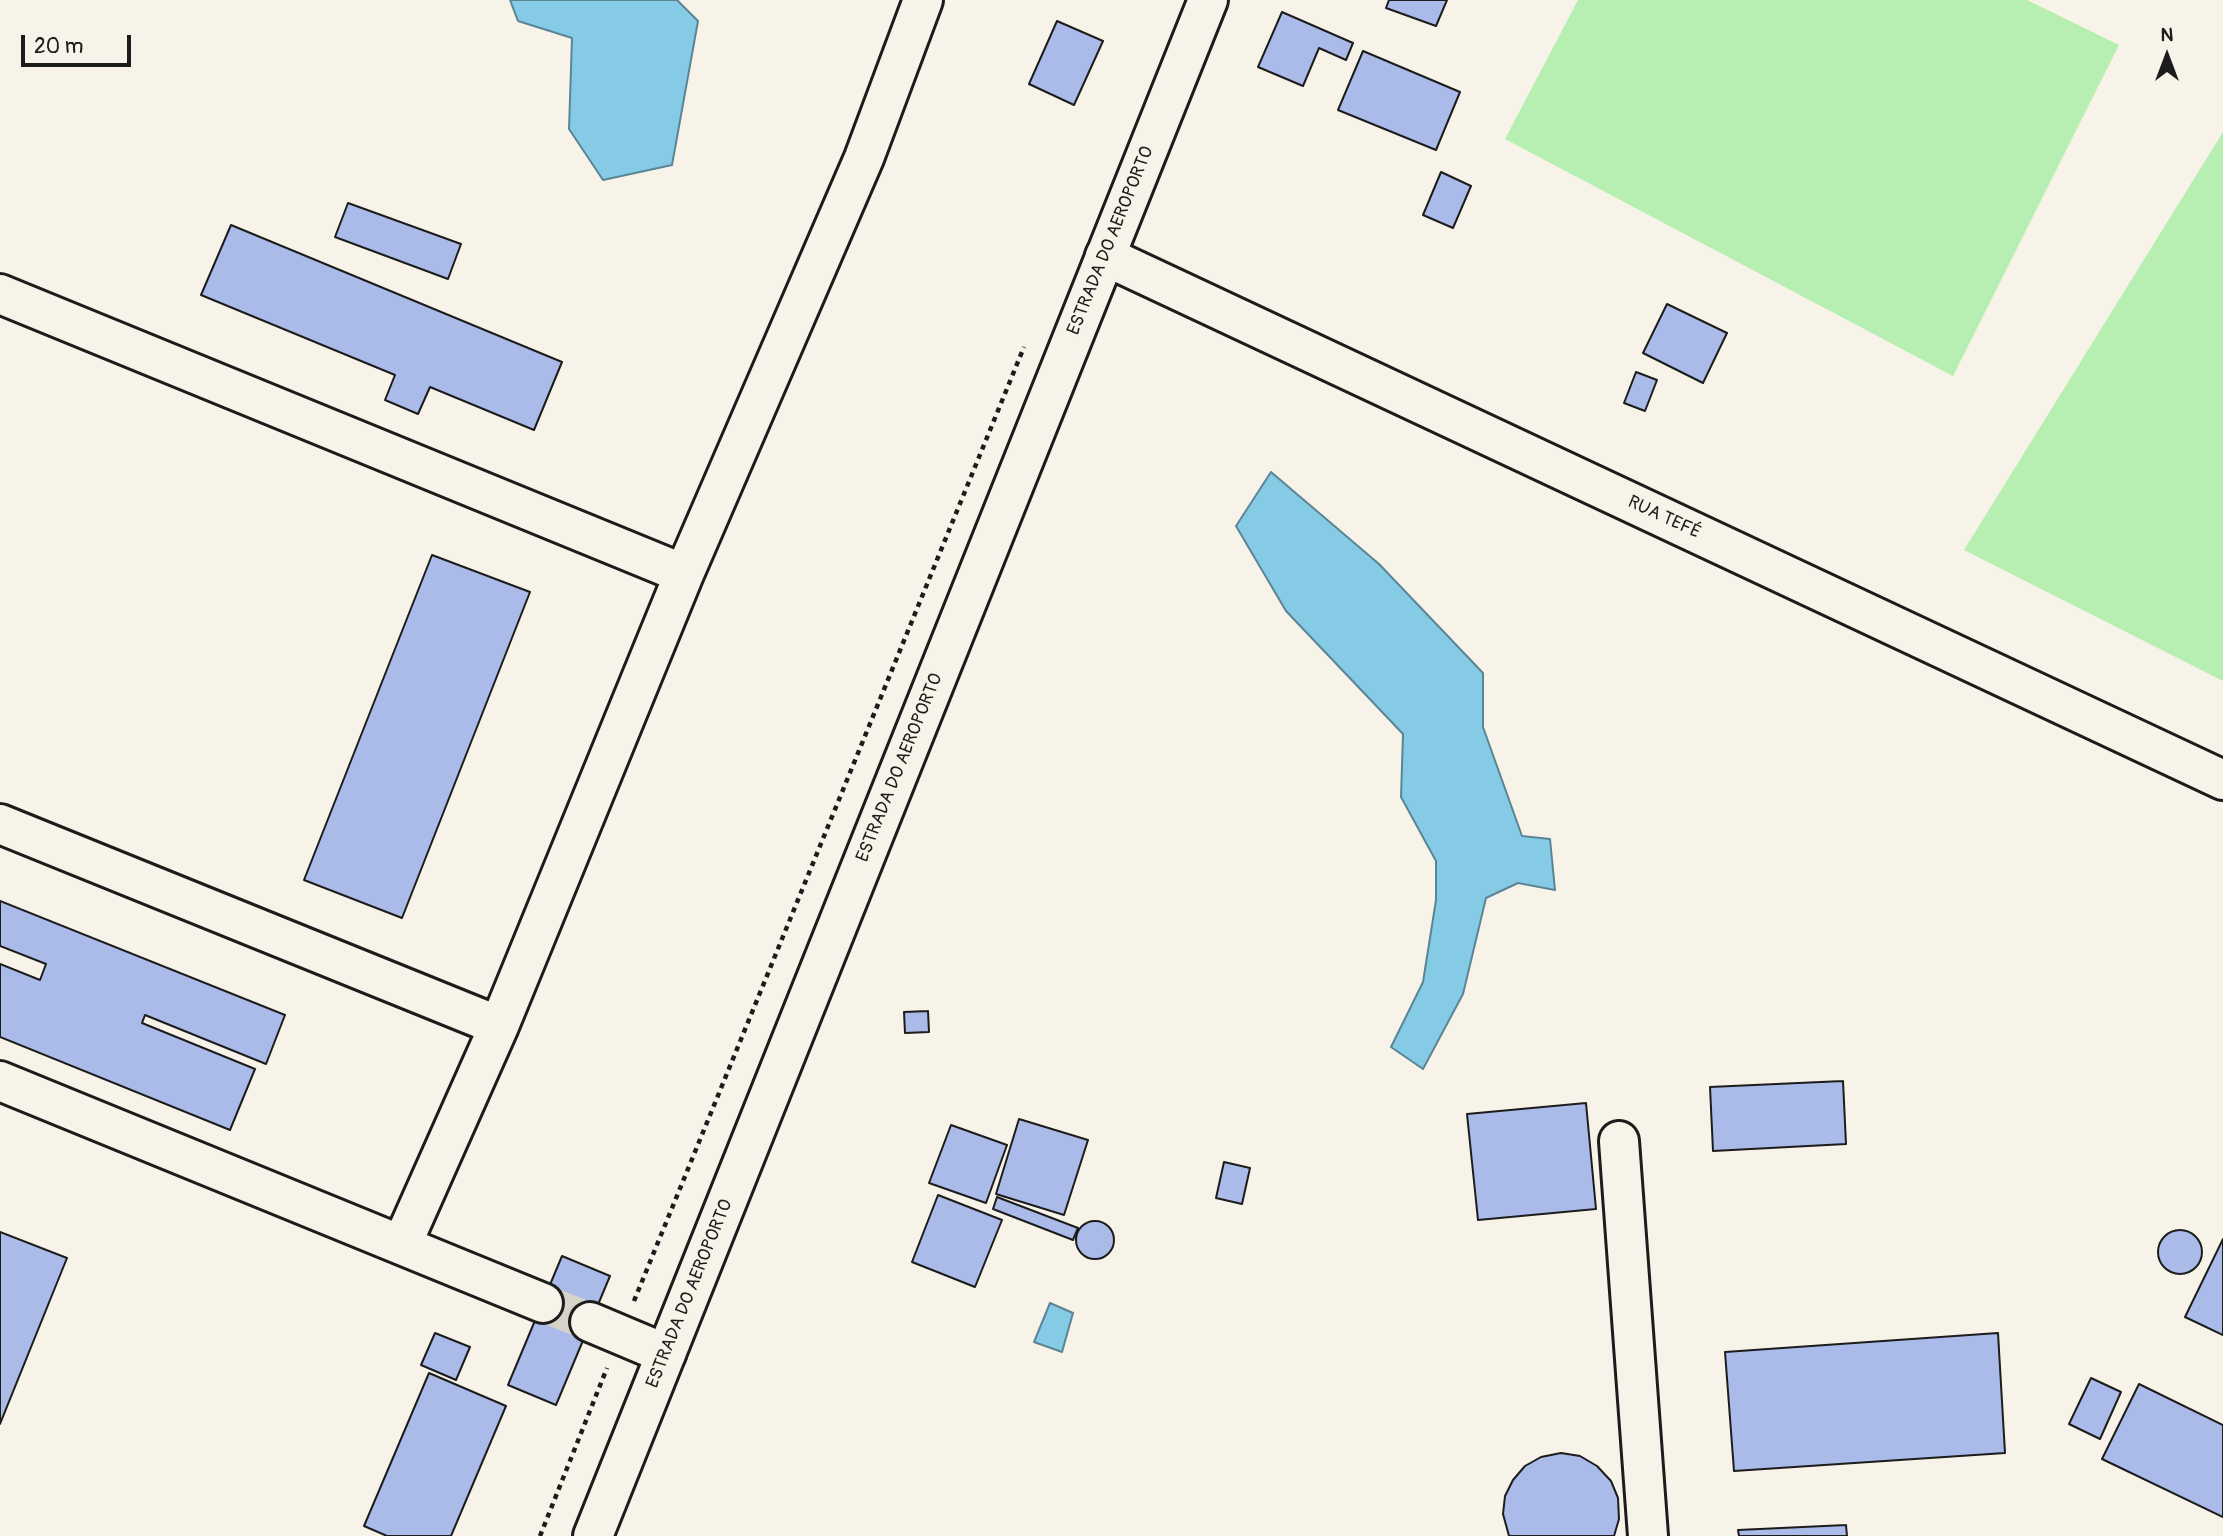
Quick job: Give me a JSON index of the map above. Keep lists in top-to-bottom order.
{
  "streets": {
    "street": ["ESTRADA DO AEROPORTO", "RUA TEFÉ"]
  },
  "crossings": [
    ["ESTRADA DO AEROPORTO", "RUA TEFÉ"]
  ],
  "scale_bar": "20 m",
  "north": "top"
}
